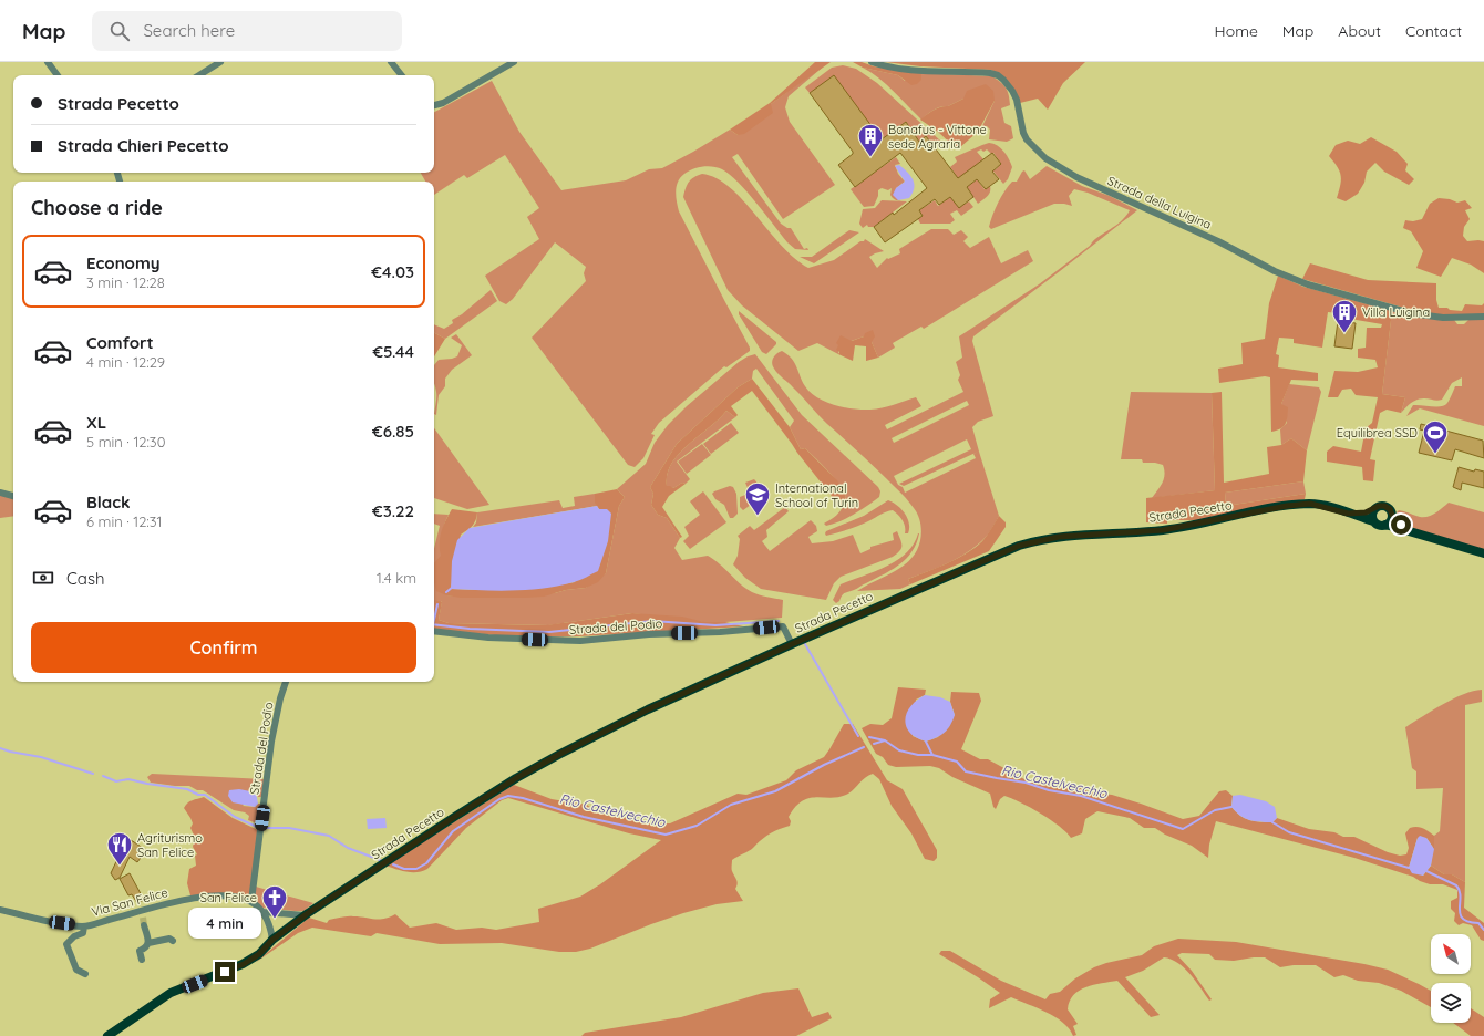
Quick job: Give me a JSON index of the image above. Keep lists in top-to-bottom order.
{
  "streets": {
    "main road": ["Strada Pecetto"],
    "street": ["Strada della Luigina", "Strada del Podio", "Via San Felice"]
  },
  "crossings": [
    ["Strada Pecetto", "Strada del Podio"],
    ["Strada del Podio", "Via San Felice"]
  ],
  "water": ["Rio Castelvecchio"],
  "places": {
    "building": ["Bonafus - Vittone sede Agraria", "Villa Luigina"],
    "sports": ["Equilibrea SSD"],
    "school or university": ["International School of Turin"],
    "restaurant": ["Agriturismo San Felice"],
    "church": ["San Felice"]
  },
  "north": "top left",
  "page": {
    "header": "Map",
    "search": "Search here",
    "nav": [
      "Home",
      "Map",
      "About",
      "Contact"
    ],
    "banner": ["Strada Pecetto", "Strada Chieri Pecetto"],
    "heading": "Choose a ride",
    "list": [
      {
        "name": "Economy",
        "note": "3 min · 12:28",
        "value": "€4.03"
      },
      {
        "name": "Comfort",
        "note": "4 min · 12:29",
        "value": "€5.44"
      },
      {
        "name": "XL",
        "note": "5 min · 12:30",
        "value": "€6.85"
      },
      {
        "name": "Black",
        "note": "6 min · 12:31",
        "value": "€3.22"
      }
    ],
    "pay": ["Cash", "1.4 km"],
    "buttons": "Confirm",
    "bubble": "4 min"
  }
}
